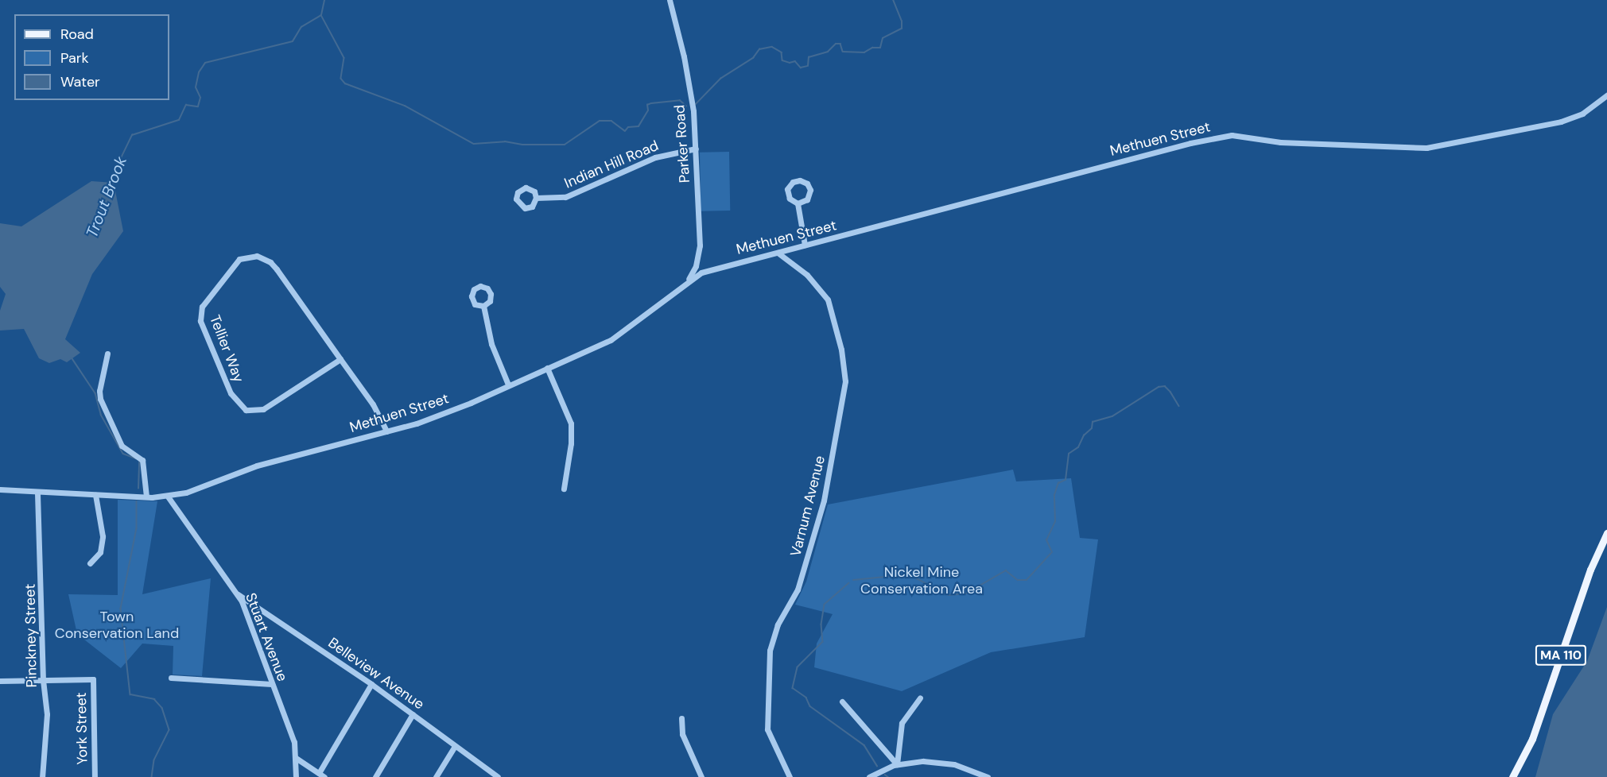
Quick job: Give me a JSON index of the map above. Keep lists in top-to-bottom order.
{
  "streets": {
    "main road": ["MA 110"],
    "street": [
      "Methuen Street",
      "Parker Road",
      "Indian Hill Road",
      "Tellier Way",
      "Varnum Avenue",
      "Pinckney Street",
      "Stuart Avenue",
      "Belleview Avenue",
      "York Street"
    ]
  },
  "crossings": [
    ["Methuen Street", "Parker Road"],
    ["Methuen Street", "Tellier Way"],
    ["Methuen Street", "Varnum Avenue"],
    ["Methuen Street", "Pinckney Street"],
    ["Methuen Street", "Stuart Avenue"],
    ["Parker Road", "Indian Hill Road"],
    ["Pinckney Street", "York Street"],
    ["Stuart Avenue", "Belleview Avenue"]
  ],
  "water": ["Trout Brook"],
  "parks": ["Nickel Mine Conservation Area", "Town Conservation Land"],
  "legend": ["Road", "Park", "Water"]
}
